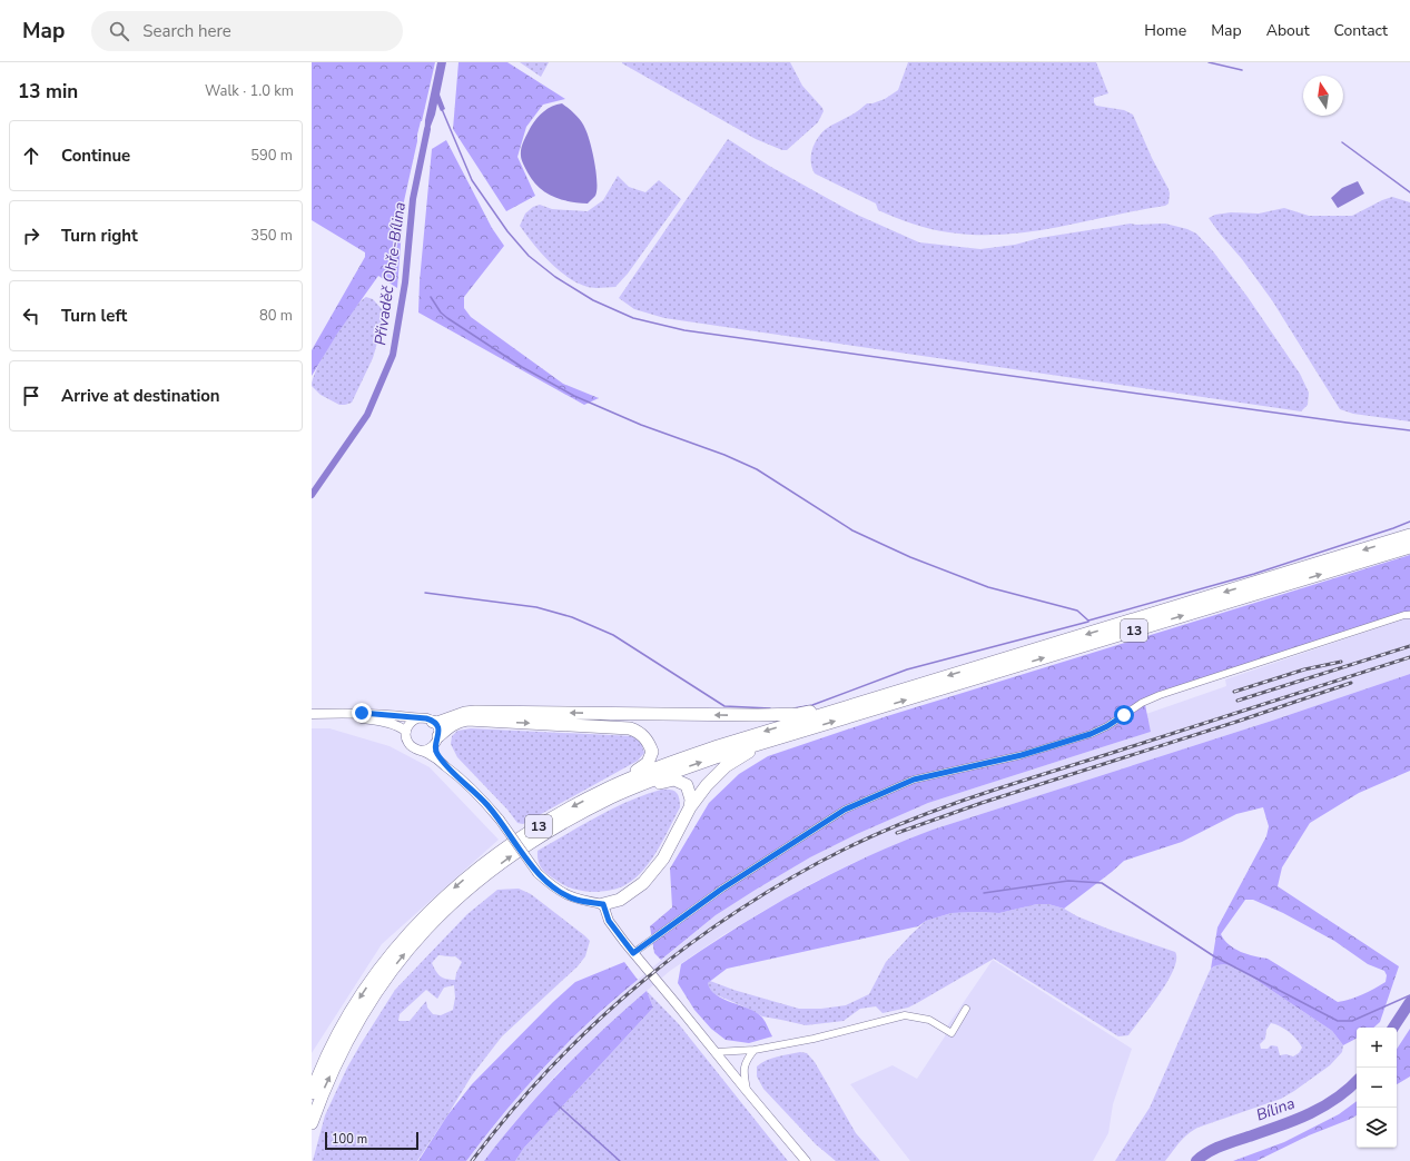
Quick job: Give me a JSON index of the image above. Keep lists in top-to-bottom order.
{
  "streets": {
    "highway": ["13"]
  },
  "water": ["Přivaděč Ohře-Bílina", "Bílina"],
  "scale_bar": "100 m",
  "north": "top",
  "page": {
    "header": "Map",
    "search": "Search here",
    "nav": [
      "Home",
      "Map",
      "About",
      "Contact"
    ],
    "heading": ["13 min", "Walk · 1.0 km"],
    "list": [
      ["Continue", "590 m"],
      ["Turn right", "350 m"],
      ["Turn left", "80 m"],
      "Arrive at destination"
    ],
    "map_buttons": ["+", "−"],
    "scale": "100 m"
  }
}
